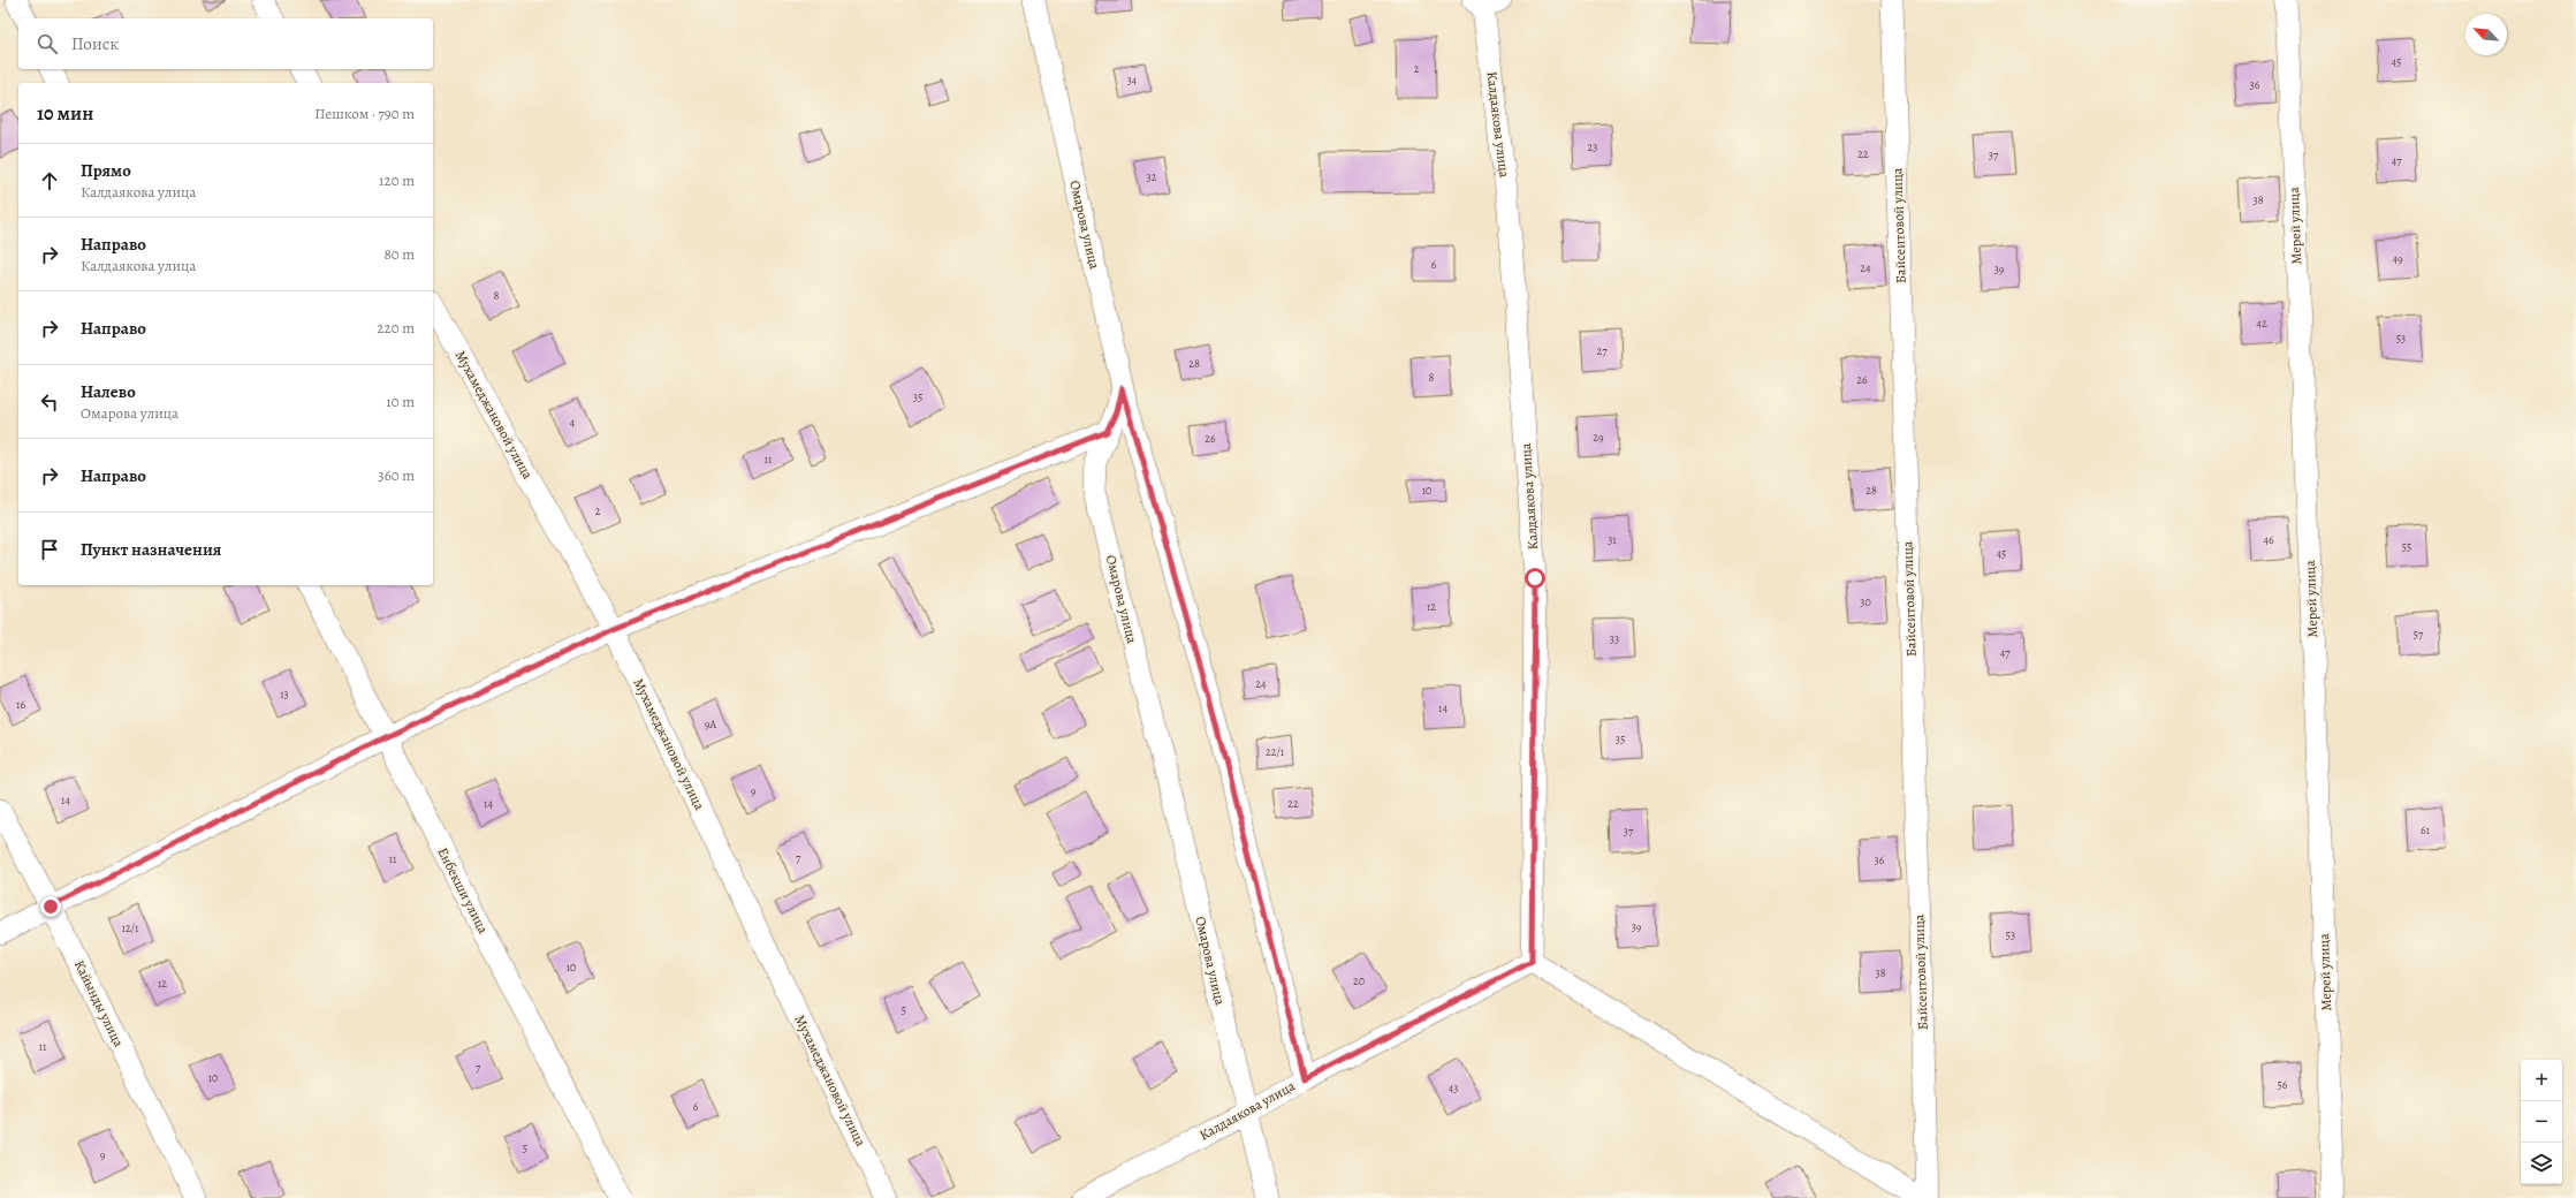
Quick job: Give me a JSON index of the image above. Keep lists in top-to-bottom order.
{
  "streets": {
    "street": [
      "Калдаякова улица",
      "Омарова улица",
      "Байсеитовой улица",
      "Мерей улица",
      "Мухамеджановой улица",
      "Енбекши улица",
      "Кайынды улица"
    ]
  },
  "crossings": [
    ["Калдаякова улица", "Омарова улица"]
  ],
  "house_numbers": [
    "45",
    "2",
    "34",
    "36",
    "23",
    "22",
    "37",
    "47",
    "32",
    "38",
    "49",
    "6",
    "24",
    "39",
    "8",
    "42",
    "53",
    "27",
    "28",
    "8",
    "26",
    "35",
    "4",
    "29",
    "26",
    "11",
    "10",
    "28",
    "2",
    "31",
    "46",
    "55",
    "45",
    "30",
    "12",
    "57",
    "33",
    "47",
    "24",
    "13",
    "16",
    "14",
    "9А",
    "35",
    "22/1",
    "9",
    "14",
    "14",
    "22",
    "61",
    "37",
    "7",
    "11",
    "36",
    "39",
    "12/1",
    "53",
    "10",
    "38",
    "20",
    "12",
    "5",
    "11",
    "7",
    "10",
    "56",
    "43",
    "6",
    "5",
    "9"
  ],
  "north": "top left",
  "page": {
    "search": "Поиск",
    "heading": ["10 мин", "Пешком · 790 m"],
    "list": [
      ["Прямо", "Калдаякова улица", "120 m"],
      ["Направо", "Калдаякова улица", "80 m"],
      ["Направо", "220 m"],
      ["Налево", "Омарова улица", "10 m"],
      ["Направо", "360 m"],
      "Пункт назначения"
    ],
    "map_buttons": ["+", "−"]
  }
}
